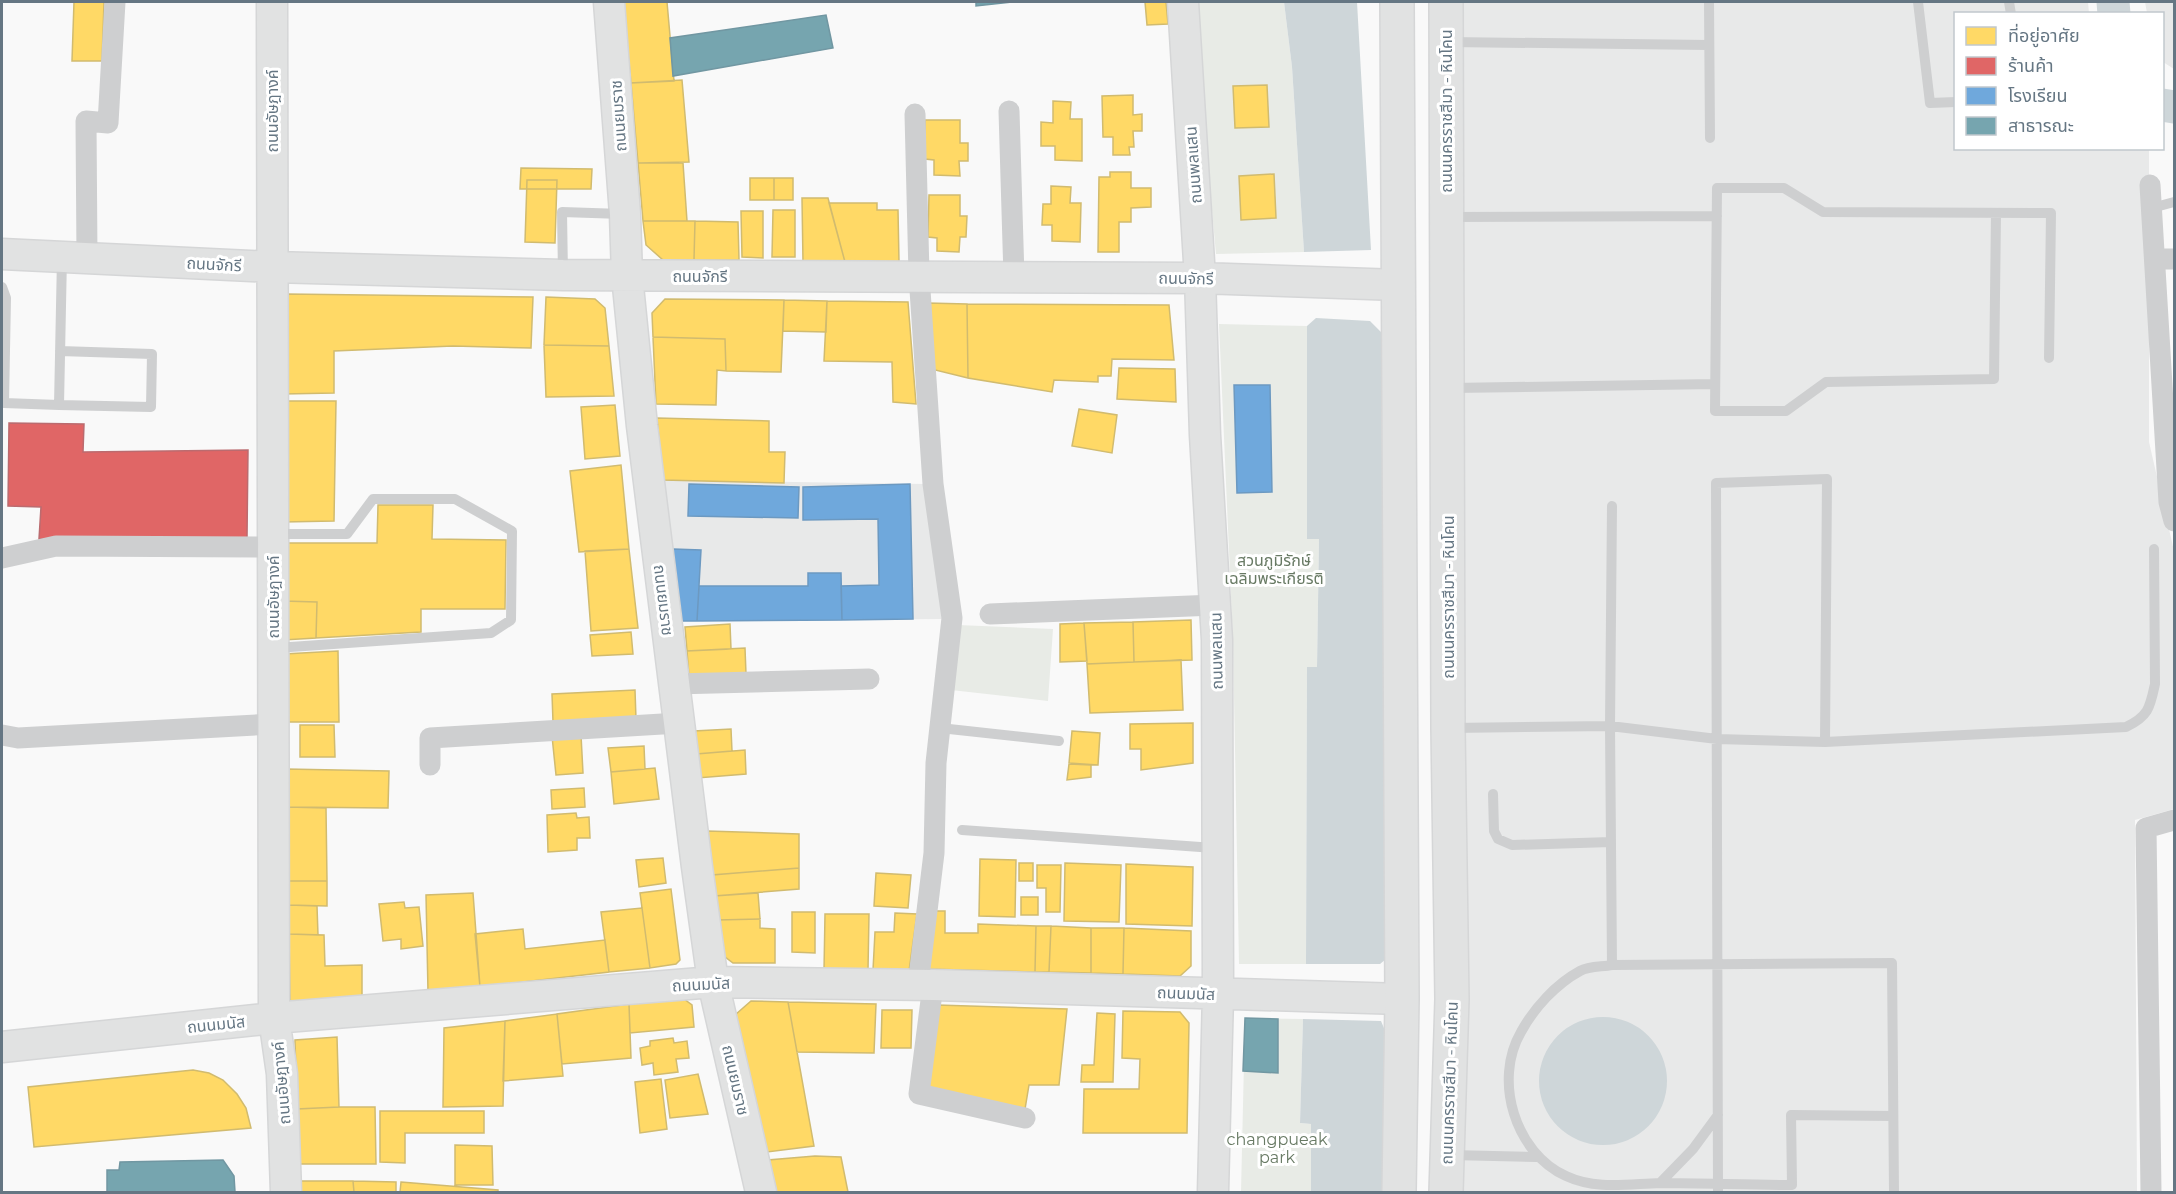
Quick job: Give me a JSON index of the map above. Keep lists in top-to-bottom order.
{
  "streets": {
    "main road": ["ถนนนครราชสีมา - หินโคน"],
    "street": [
      "ถนนอัษฎางค์",
      "ถนนยมราช",
      "ถนนพลแสน",
      "ถนนจักรี",
      "ถนนมนัส"
    ]
  },
  "crossings": [
    ["ถนนอัษฎางค์", "ถนนจักรี"],
    ["ถนนอัษฎางค์", "ถนนมนัส"],
    ["ถนนยมราช", "ถนนจักรี"],
    ["ถนนยมราช", "ถนนมนัส"],
    ["ถนนพลแสน", "ถนนจักรี"],
    ["ถนนพลแสน", "ถนนมนัส"]
  ],
  "parks": ["สวนภูมิรักษ์ เฉลิมพระเกียรติ", "changpueak park"],
  "legend": [
    "ที่อยู่อาศัย",
    "ร้านค้า",
    "โรงเรียน",
    "สาธารณะ"
  ]
}
